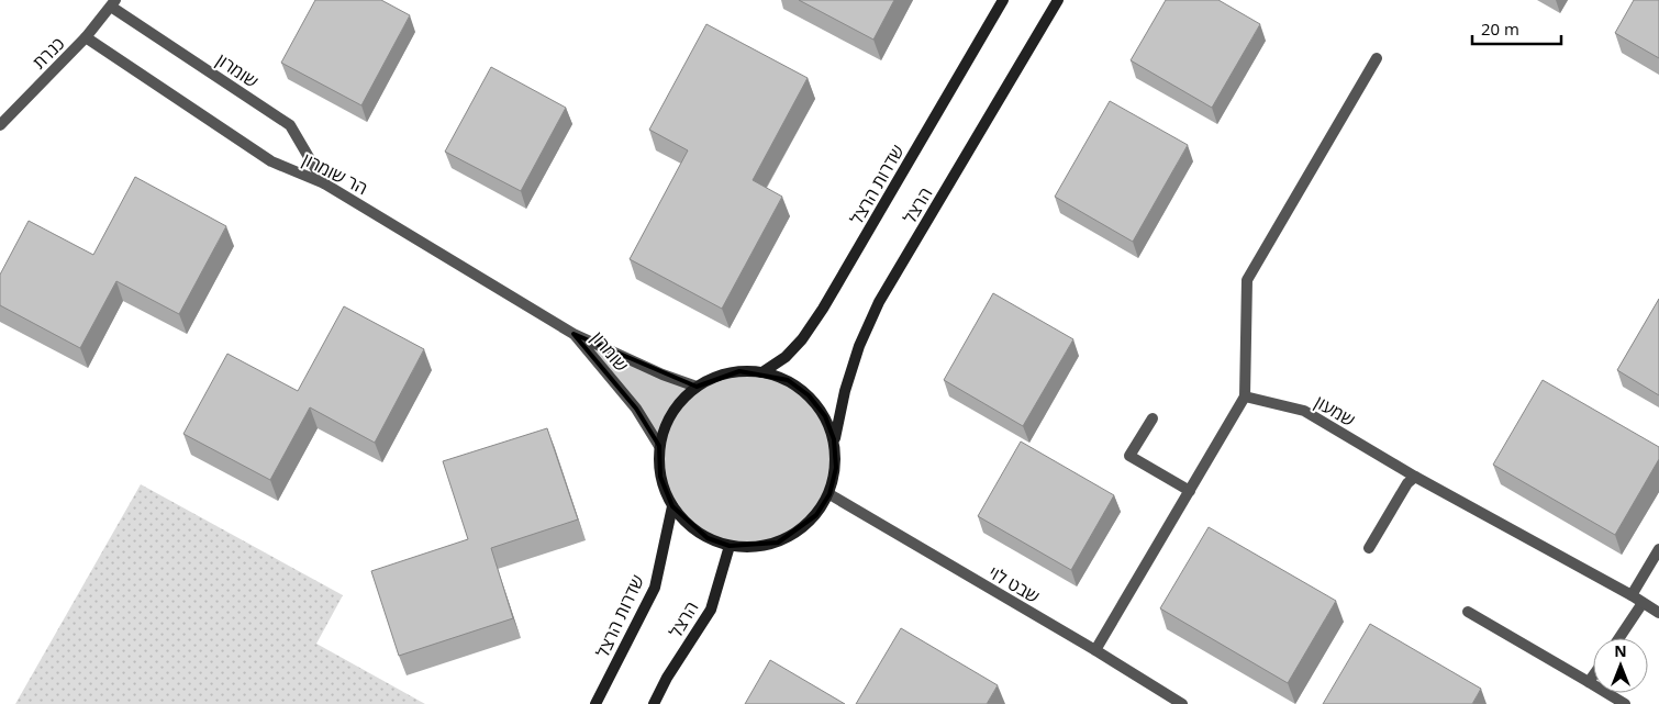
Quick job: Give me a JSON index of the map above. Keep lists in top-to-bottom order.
{
  "streets": {
    "main road": ["שדרות הרצל", "הרצל"],
    "street": [
      "כנרת",
      "שומרון",
      "הר שומרון",
      "שמעון",
      "שבט לוי"
    ]
  },
  "crossings": [
    ["כנרת", "שומרון"],
    ["כנרת", "הר שומרון"],
    ["שומרון", "הר שומרון"],
    ["שומרון", "שדרות הרצל"],
    ["שומרון", "הרצל"],
    ["שומרון", "שבט לוי"],
    ["שדרות הרצל", "הרצל"],
    ["שדרות הרצל", "שבט לוי"],
    ["הרצל", "שבט לוי"]
  ],
  "scale_bar": "20 m",
  "north": "top"
}
